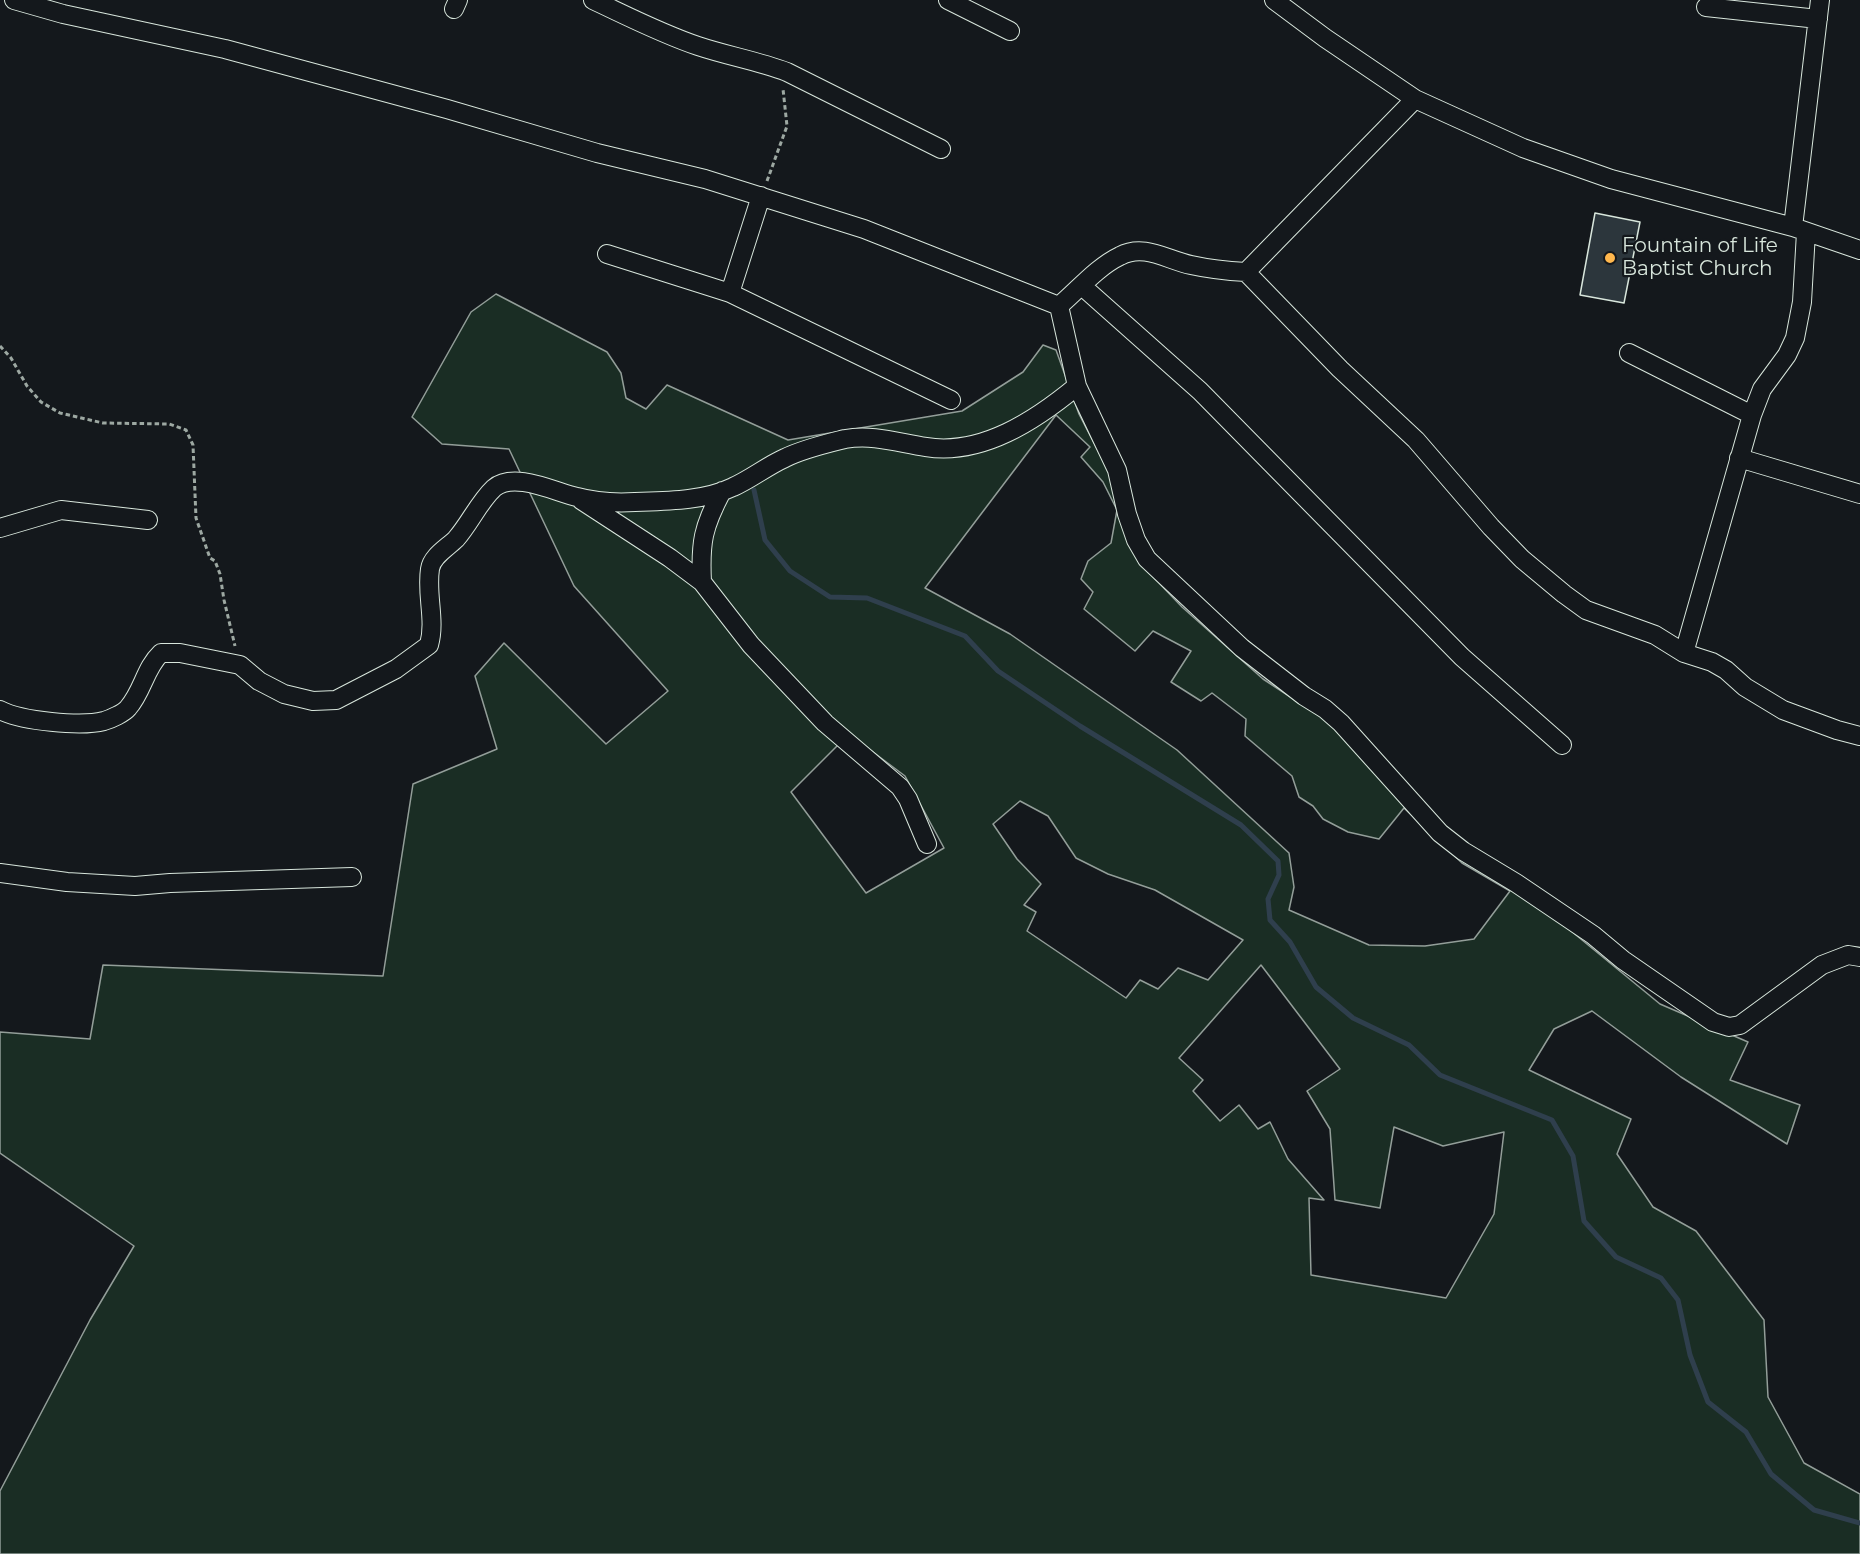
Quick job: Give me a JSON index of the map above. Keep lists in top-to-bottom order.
{
  "places": ["Fountain of Life Baptist Church"]
}
